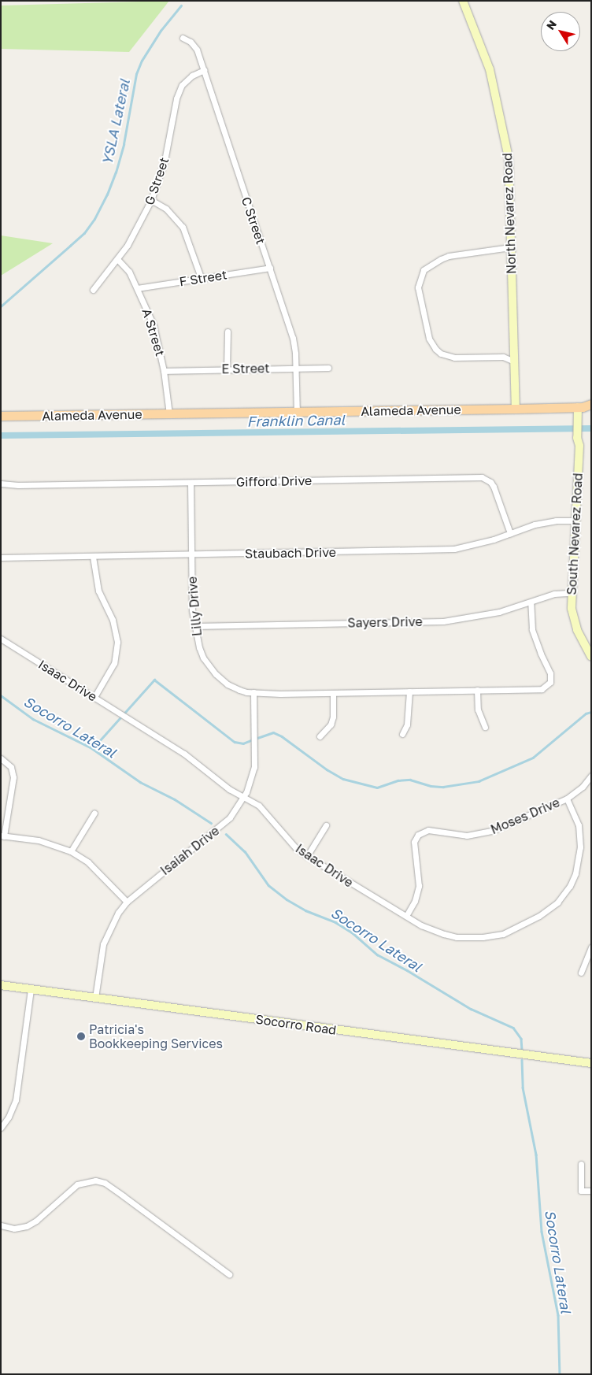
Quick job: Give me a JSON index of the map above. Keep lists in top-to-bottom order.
{
  "streets": {
    "main road": ["Alameda Avenue"],
    "street": [
      "G Street",
      "North Nevarez Road",
      "C Street",
      "F Street",
      "A Street",
      "E Street",
      "Gifford Drive",
      "South Nevarez Road",
      "Staubach Drive",
      "Lilly Drive",
      "Sayers Drive",
      "Isaac Drive",
      "Moses Drive",
      "Isaiah Drive",
      "Socorro Road"
    ]
  },
  "crossings": [
    ["G Street", "C Street"],
    ["G Street", "A Street"],
    ["North Nevarez Road", "Alameda Avenue"],
    ["C Street", "F Street"],
    ["C Street", "E Street"],
    ["C Street", "Alameda Avenue"],
    ["F Street", "A Street"],
    ["A Street", "E Street"],
    ["A Street", "Alameda Avenue"],
    ["Alameda Avenue", "South Nevarez Road"],
    ["Gifford Drive", "Staubach Drive"],
    ["Gifford Drive", "Lilly Drive"],
    ["South Nevarez Road", "Staubach Drive"],
    ["South Nevarez Road", "Sayers Drive"],
    ["Staubach Drive", "Lilly Drive"],
    ["Lilly Drive", "Sayers Drive"],
    ["Lilly Drive", "Isaiah Drive"],
    ["Isaac Drive", "Moses Drive"],
    ["Isaac Drive", "Isaiah Drive"],
    ["Isaiah Drive", "Socorro Road"]
  ],
  "water": ["YSLA Lateral", "Franklin Canal", "Socorro Lateral"],
  "places": ["Patricia's Bookkeeping Services"],
  "north": "top left"
}
